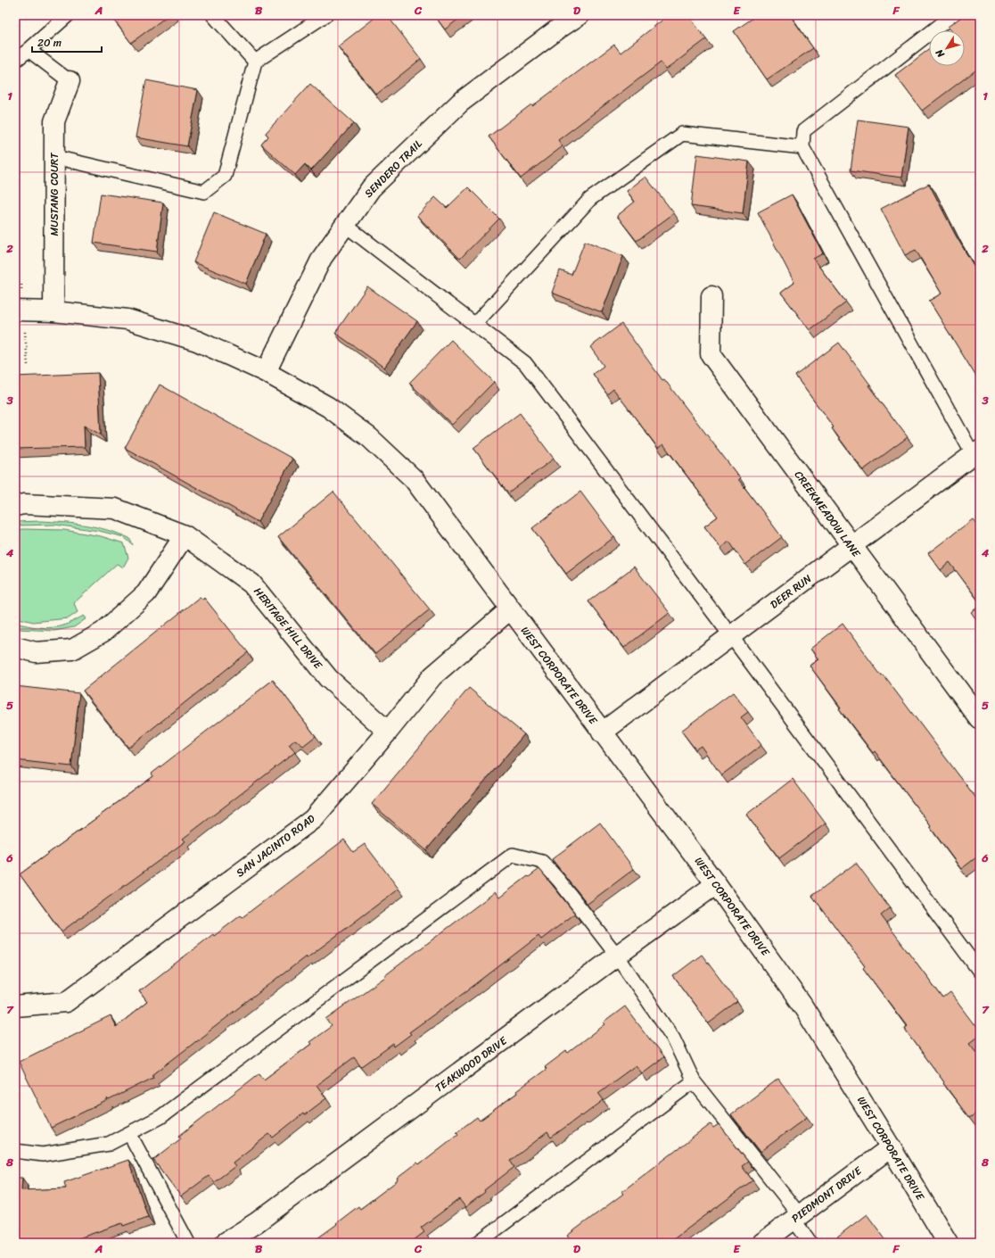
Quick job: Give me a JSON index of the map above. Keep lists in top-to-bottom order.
{
  "streets": {
    "street": [
      "SENDERO TRAIL",
      "MUSTANG COURT",
      "CREEKMEADOW LANE",
      "DEER RUN",
      "HERITAGE HILL DRIVE",
      "WEST CORPORATE DRIVE",
      "SAN JACINTO ROAD",
      "TEAKWOOD DRIVE",
      "PIEDMONT DRIVE"
    ]
  },
  "crossings": [
    ["SENDERO TRAIL", "WEST CORPORATE DRIVE"],
    ["MUSTANG COURT", "WEST CORPORATE DRIVE"],
    ["CREEKMEADOW LANE", "DEER RUN"],
    ["DEER RUN", "WEST CORPORATE DRIVE"],
    ["HERITAGE HILL DRIVE", "SAN JACINTO ROAD"],
    ["WEST CORPORATE DRIVE", "SAN JACINTO ROAD"],
    ["WEST CORPORATE DRIVE", "TEAKWOOD DRIVE"],
    ["WEST CORPORATE DRIVE", "PIEDMONT DRIVE"]
  ],
  "scale_bar": "20 m",
  "north": "bottom left",
  "grid": {
    "columns": [
      "A",
      "B",
      "C",
      "D",
      "E",
      "F"
    ],
    "rows": [
      "1",
      "2",
      "3",
      "4",
      "5",
      "6",
      "7",
      "8"
    ]
  }
}
